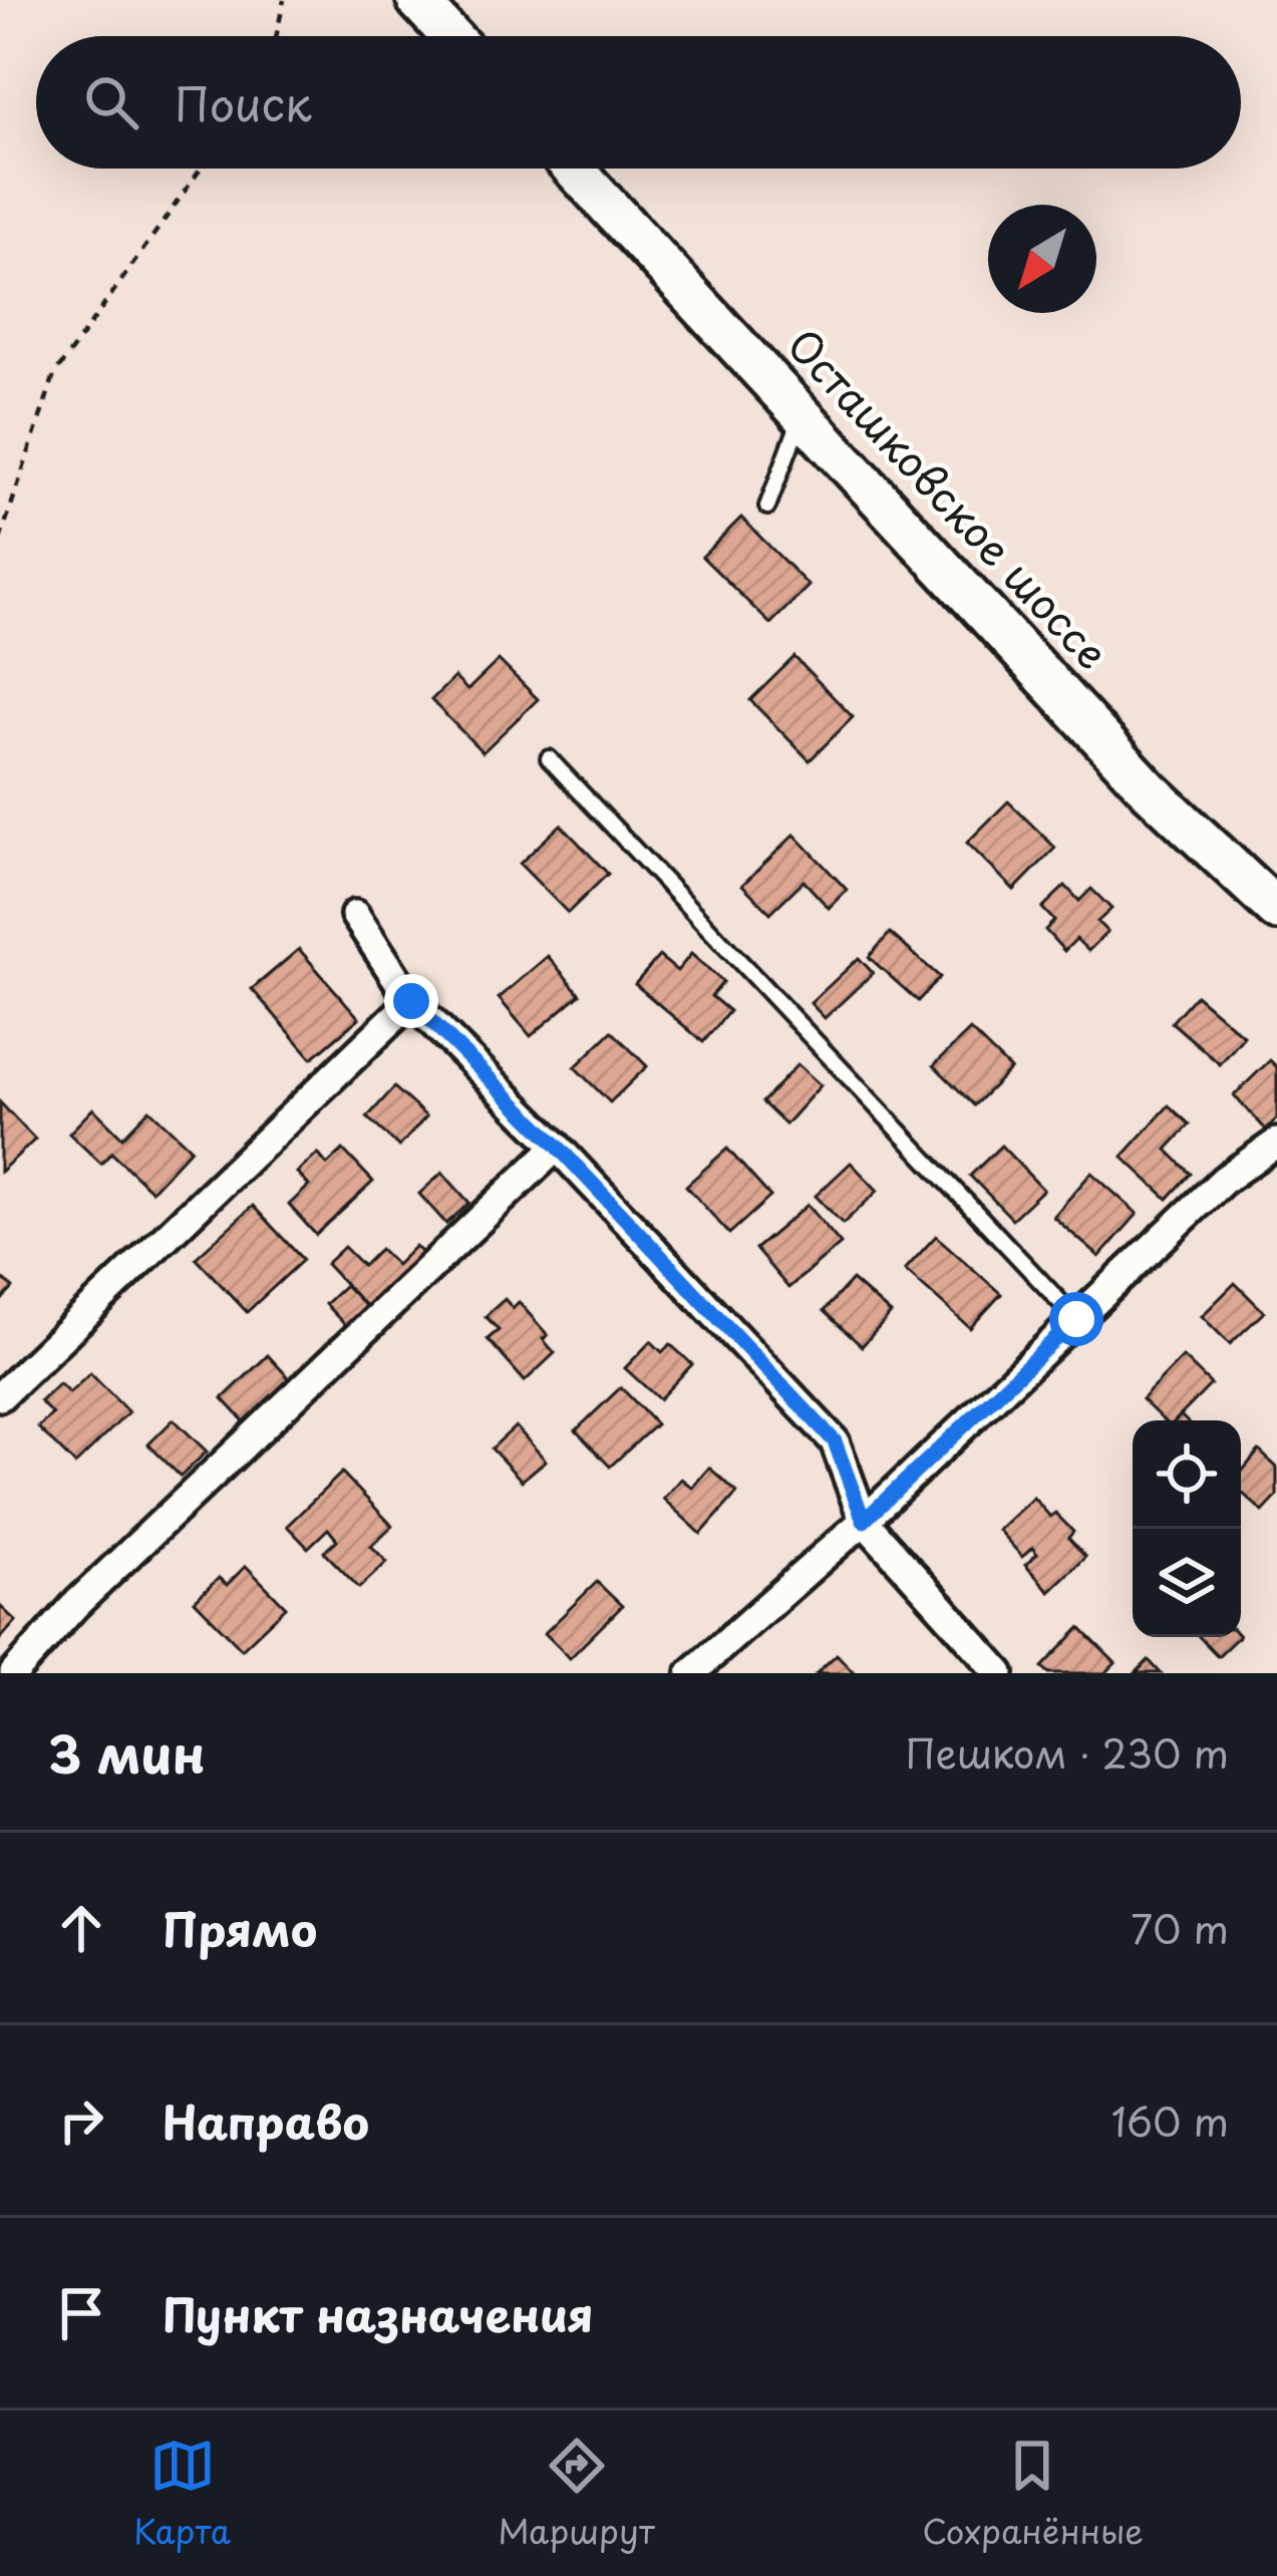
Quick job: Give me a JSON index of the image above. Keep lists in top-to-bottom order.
{
  "streets": {
    "street": ["Осташковское шоссе"]
  },
  "north": "bottom left",
  "page": {
    "search": "Поиск",
    "heading": ["3 мин", "Пешком · 230 m"],
    "list": [
      ["Прямо", "70 m"],
      ["Направо", "160 m"],
      "Пункт назначения"
    ],
    "nav": ["Карта", "Маршрут", "Сохранённые"]
  }
}
